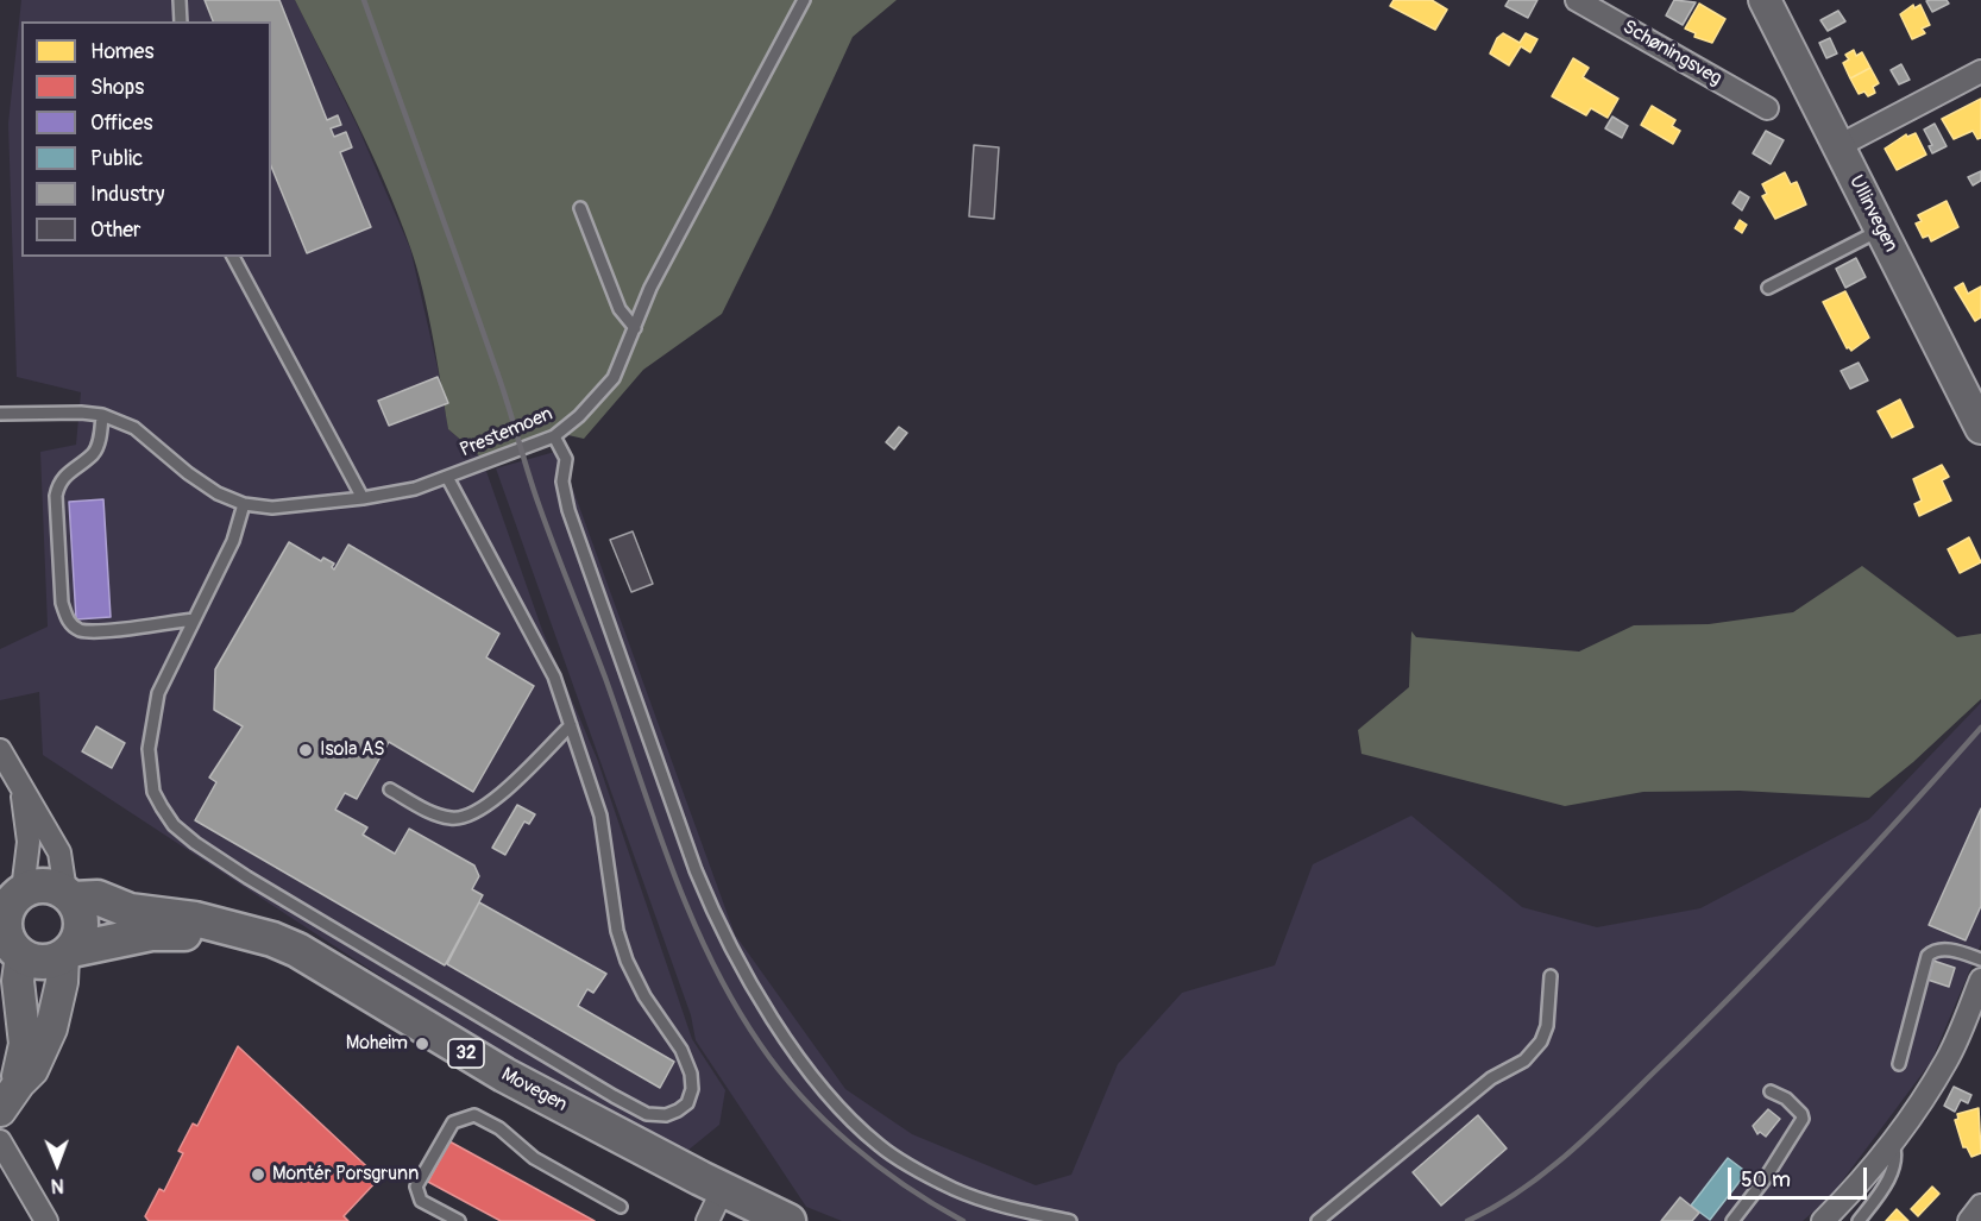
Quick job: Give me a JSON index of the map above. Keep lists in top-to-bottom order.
{
  "streets": {
    "main road": ["Ullinvegen", "32", "Movegen"],
    "street": ["Schøningsveg"],
    "lane": ["Prestemoen"]
  },
  "crossings": [
    ["32", "Movegen"]
  ],
  "places": ["Isola AS", "Moheim", "Montér Porsgrunn"],
  "legend": [
    "Homes",
    "Shops",
    "Offices",
    "Public",
    "Industry",
    "Other"
  ],
  "scale_bar": "50 m",
  "north": "bottom"
}
